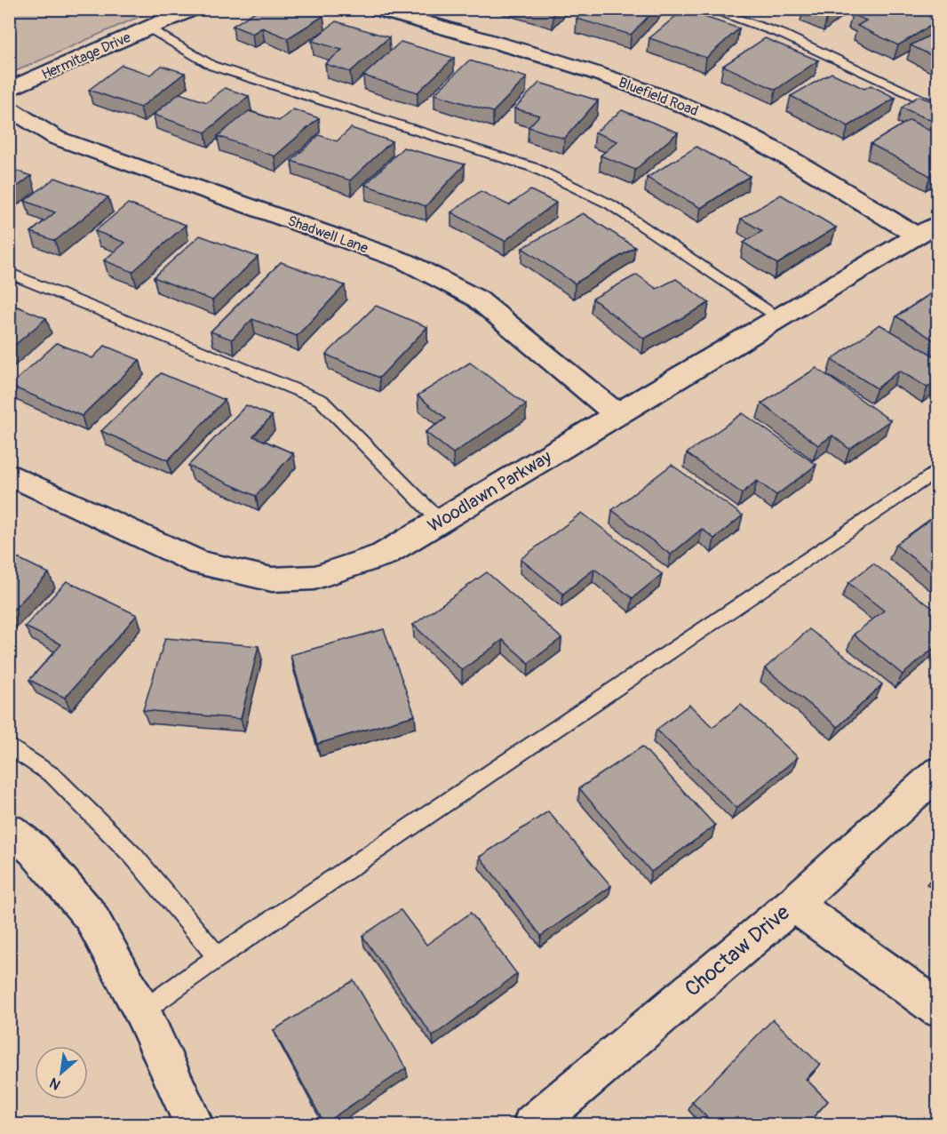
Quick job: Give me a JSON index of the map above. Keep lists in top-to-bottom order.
{
  "streets": {
    "street": [
      "Hermitage Drive",
      "Bluefield Road",
      "Shadwell Lane",
      "Woodlawn Parkway",
      "Choctaw Drive"
    ]
  },
  "crossings": [
    ["Bluefield Road", "Woodlawn Parkway"],
    ["Shadwell Lane", "Woodlawn Parkway"]
  ],
  "north": "bottom left"
}
